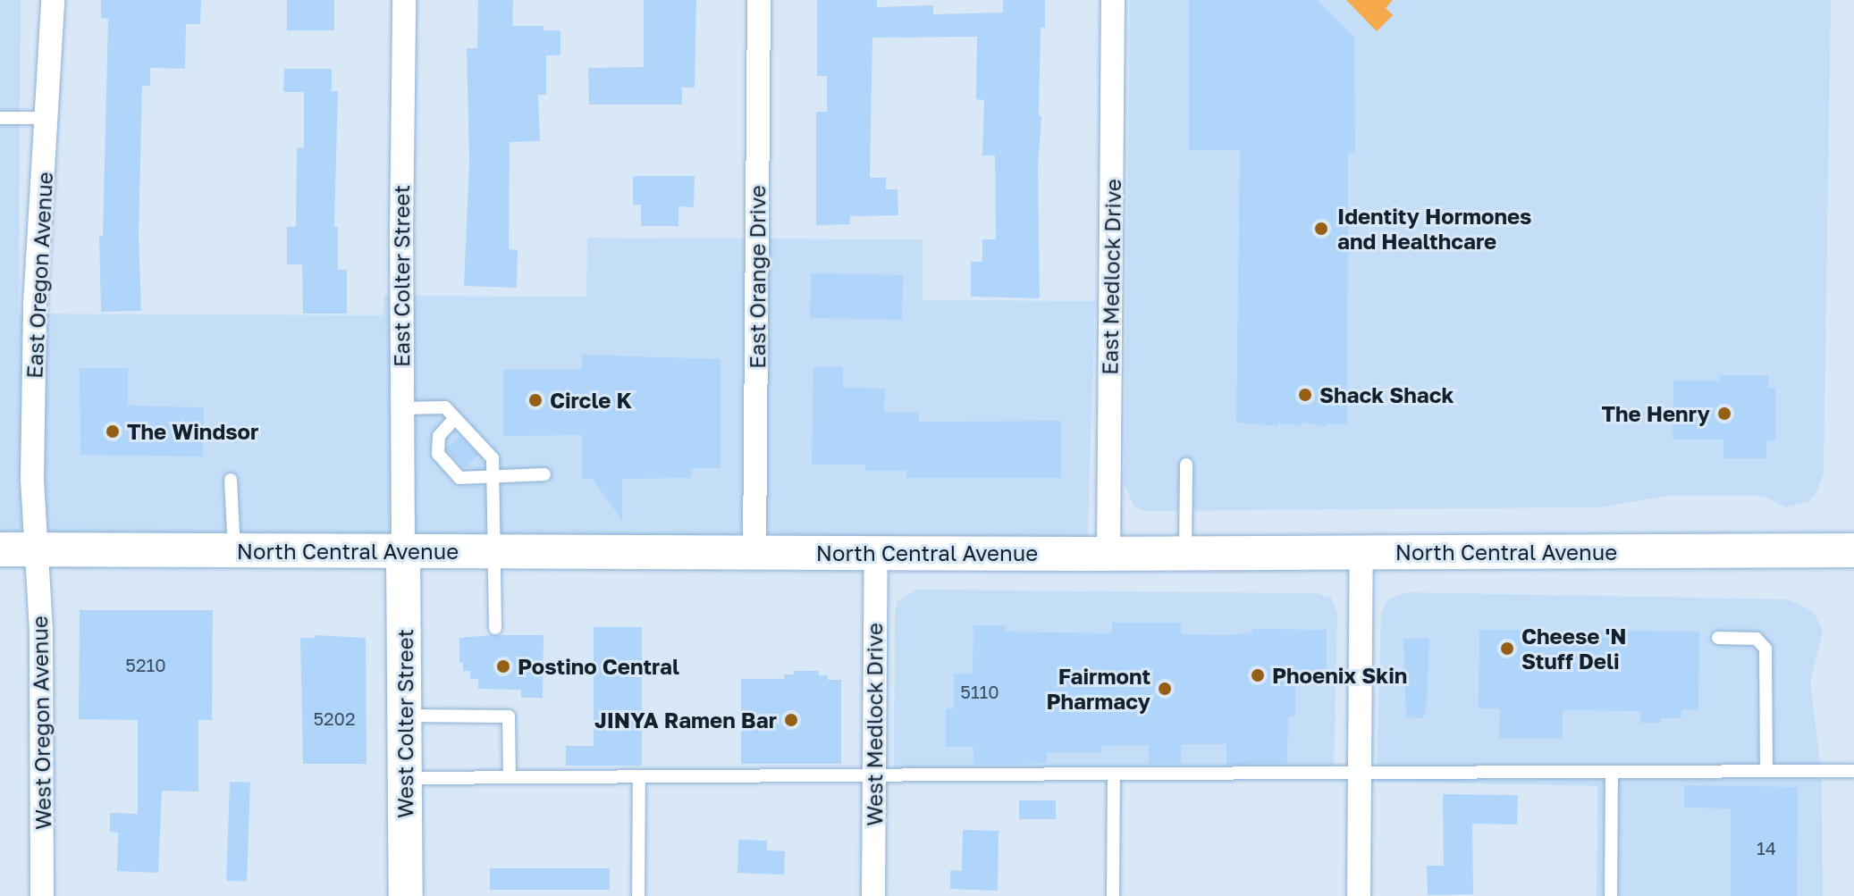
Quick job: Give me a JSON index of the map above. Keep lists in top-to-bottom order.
{
  "streets": {
    "main road": ["North Central Avenue", "West Colter Street"],
    "street": [
      "East Oregon Avenue",
      "East Colter Street",
      "East Orange Drive",
      "East Medlock Drive",
      "West Oregon Avenue",
      "West Medlock Drive"
    ]
  },
  "crossings": [
    ["East Oregon Avenue", "North Central Avenue"],
    ["East Oregon Avenue", "West Oregon Avenue"],
    ["East Colter Street", "North Central Avenue"],
    ["East Colter Street", "West Colter Street"],
    ["East Orange Drive", "North Central Avenue"],
    ["East Medlock Drive", "North Central Avenue"],
    ["North Central Avenue", "West Oregon Avenue"],
    ["North Central Avenue", "West Colter Street"],
    ["North Central Avenue", "West Medlock Drive"]
  ],
  "places": [
    "Identity Hormones and Healthcare",
    "Shack Shack",
    "Circle K",
    "The Henry",
    "The Windsor",
    "Cheese 'N Stuff Deli",
    "Postino Central",
    "Phoenix Skin",
    "Fairmont Pharmacy",
    "JINYA Ramen Bar"
  ],
  "house_numbers": [
    "5210",
    "5110",
    "5202",
    "14"
  ]
}
